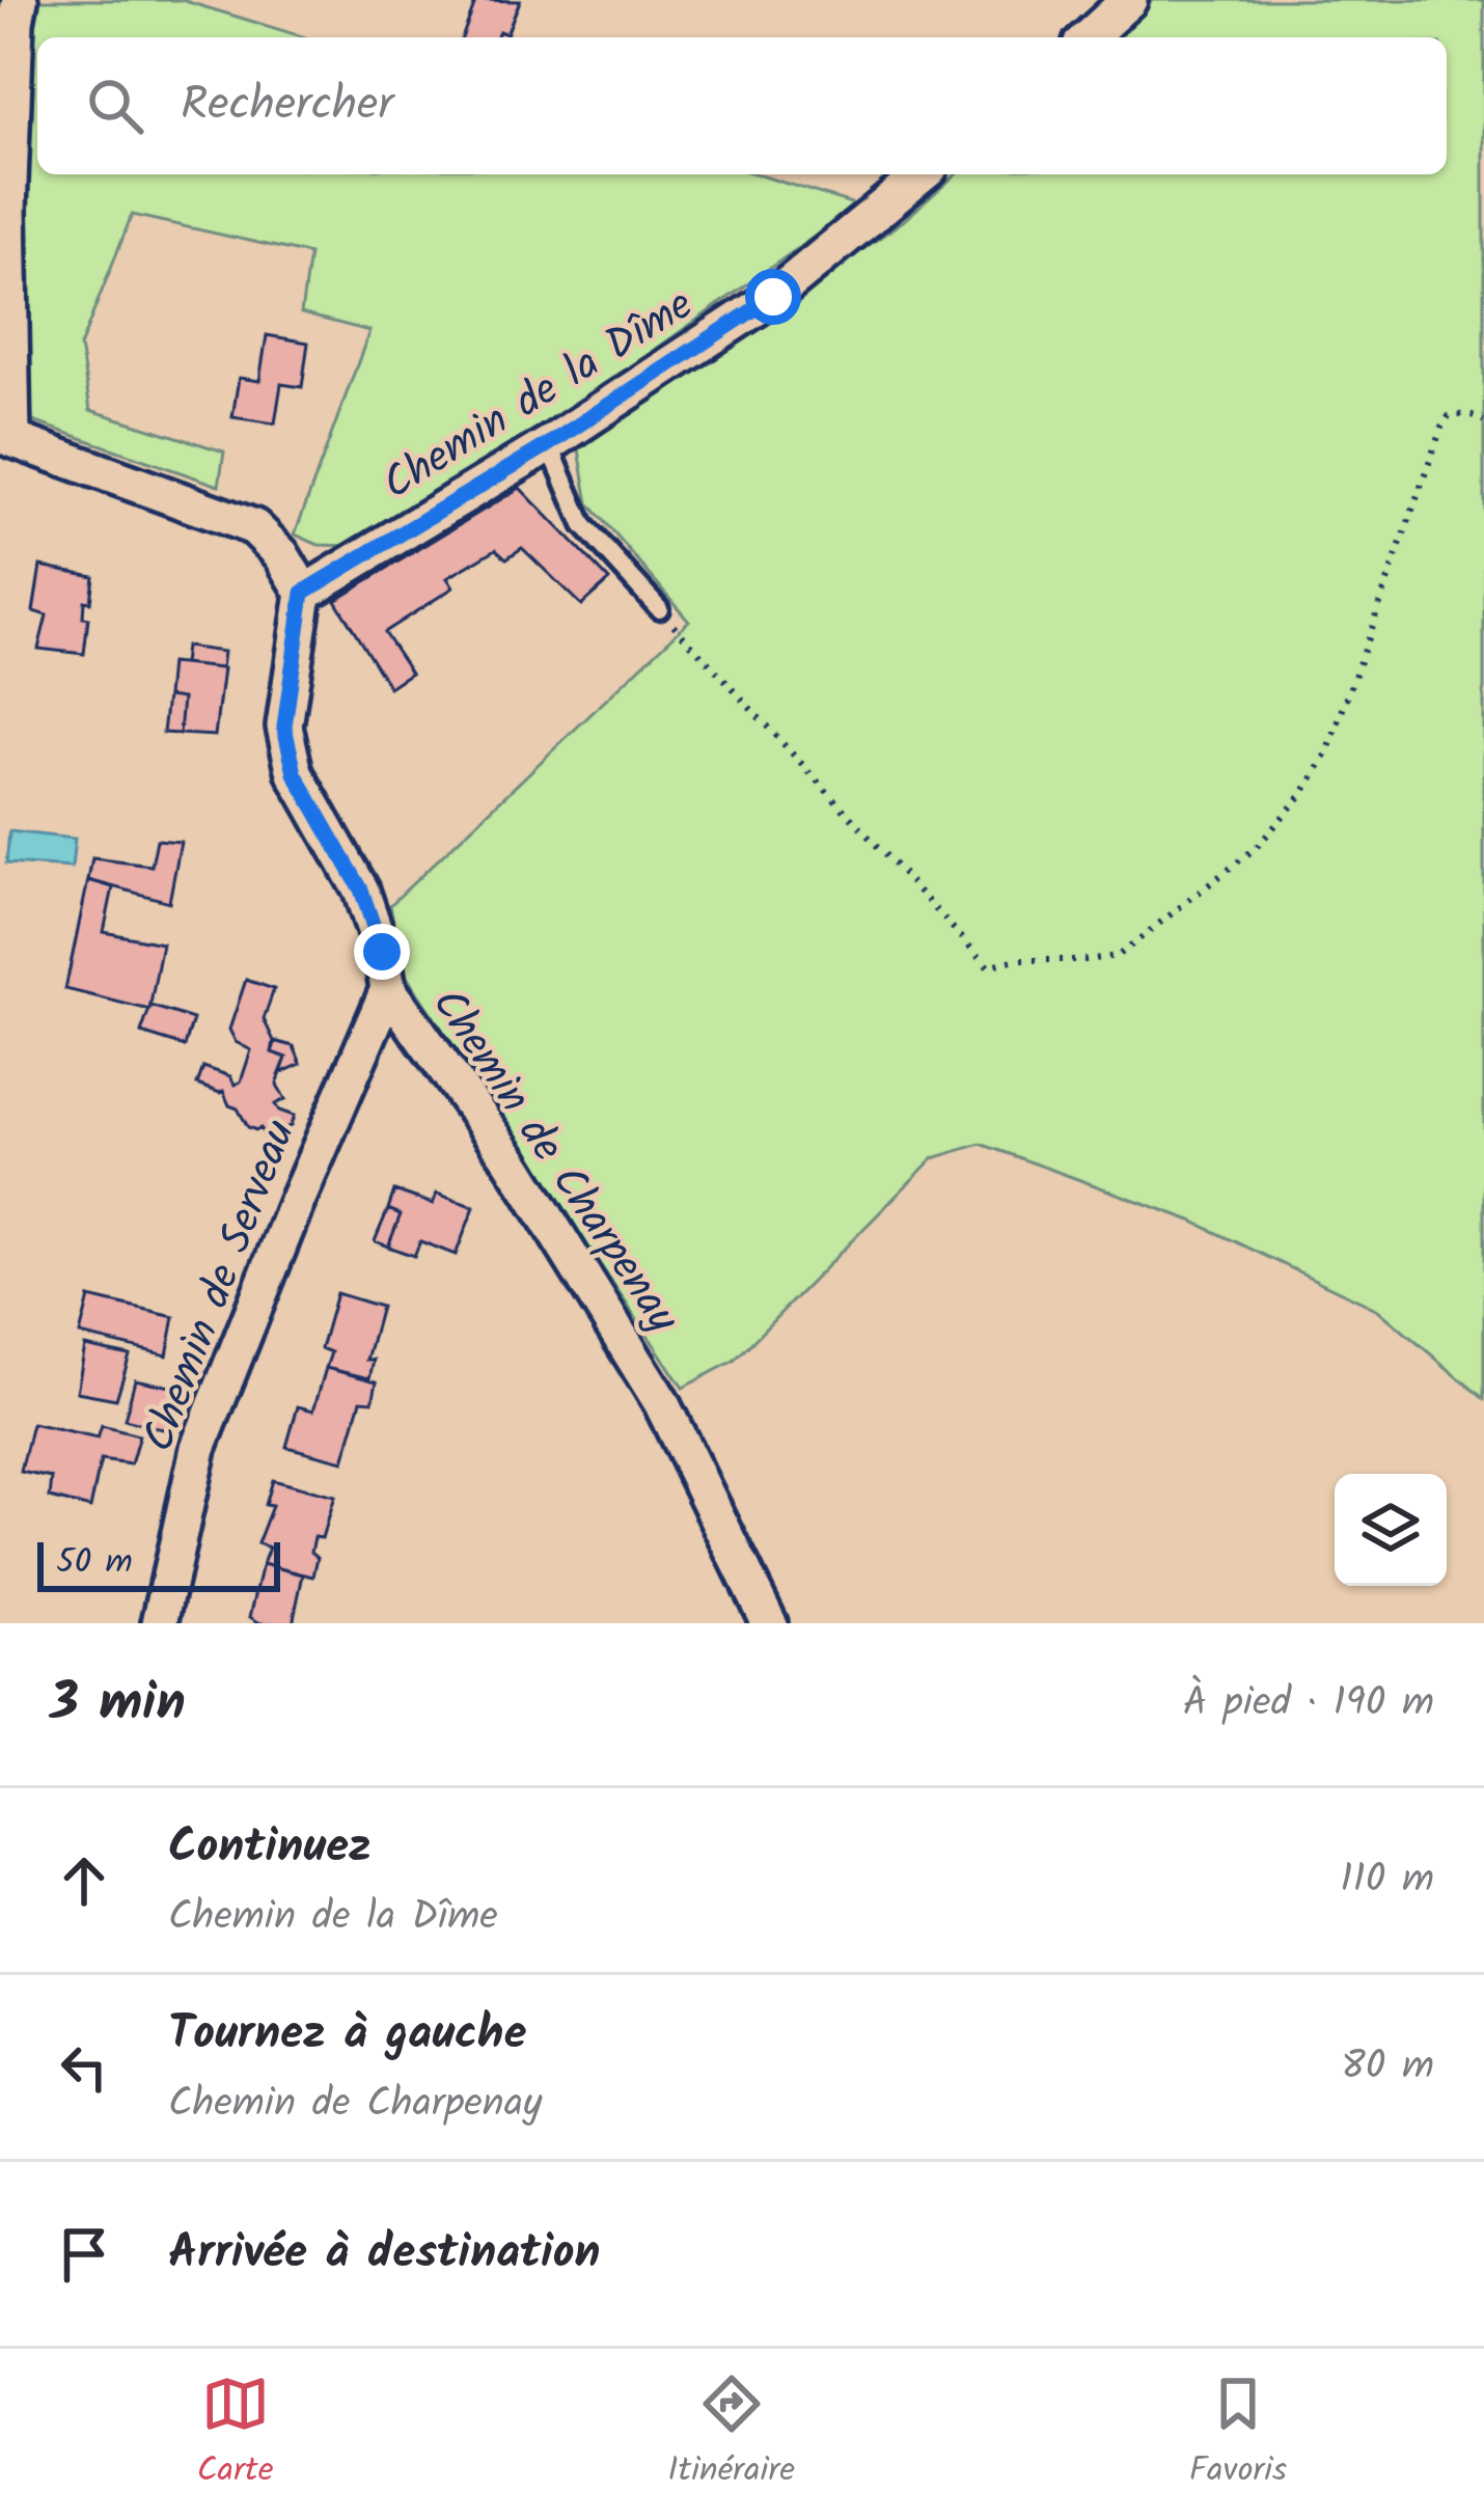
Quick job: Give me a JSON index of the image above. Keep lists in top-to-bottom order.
{
  "streets": {
    "street": ["Chemin de la Dîme", "Chemin de Charpenay", "Chemin de Serveau"]
  },
  "crossings": [
    ["Chemin de la Dîme", "Chemin de Charpenay"],
    ["Chemin de Charpenay", "Chemin de Serveau"]
  ],
  "scale_bar": "50 m",
  "page": {
    "search": "Rechercher",
    "scale": "50 m",
    "heading": ["3 min", "À pied · 190 m"],
    "list": [
      ["Continuez", "Chemin de la Dîme", "110 m"],
      ["Tournez à gauche", "Chemin de Charpenay", "80 m"],
      "Arrivée à destination"
    ],
    "nav": ["Carte", "Itinéraire", "Favoris"]
  }
}
